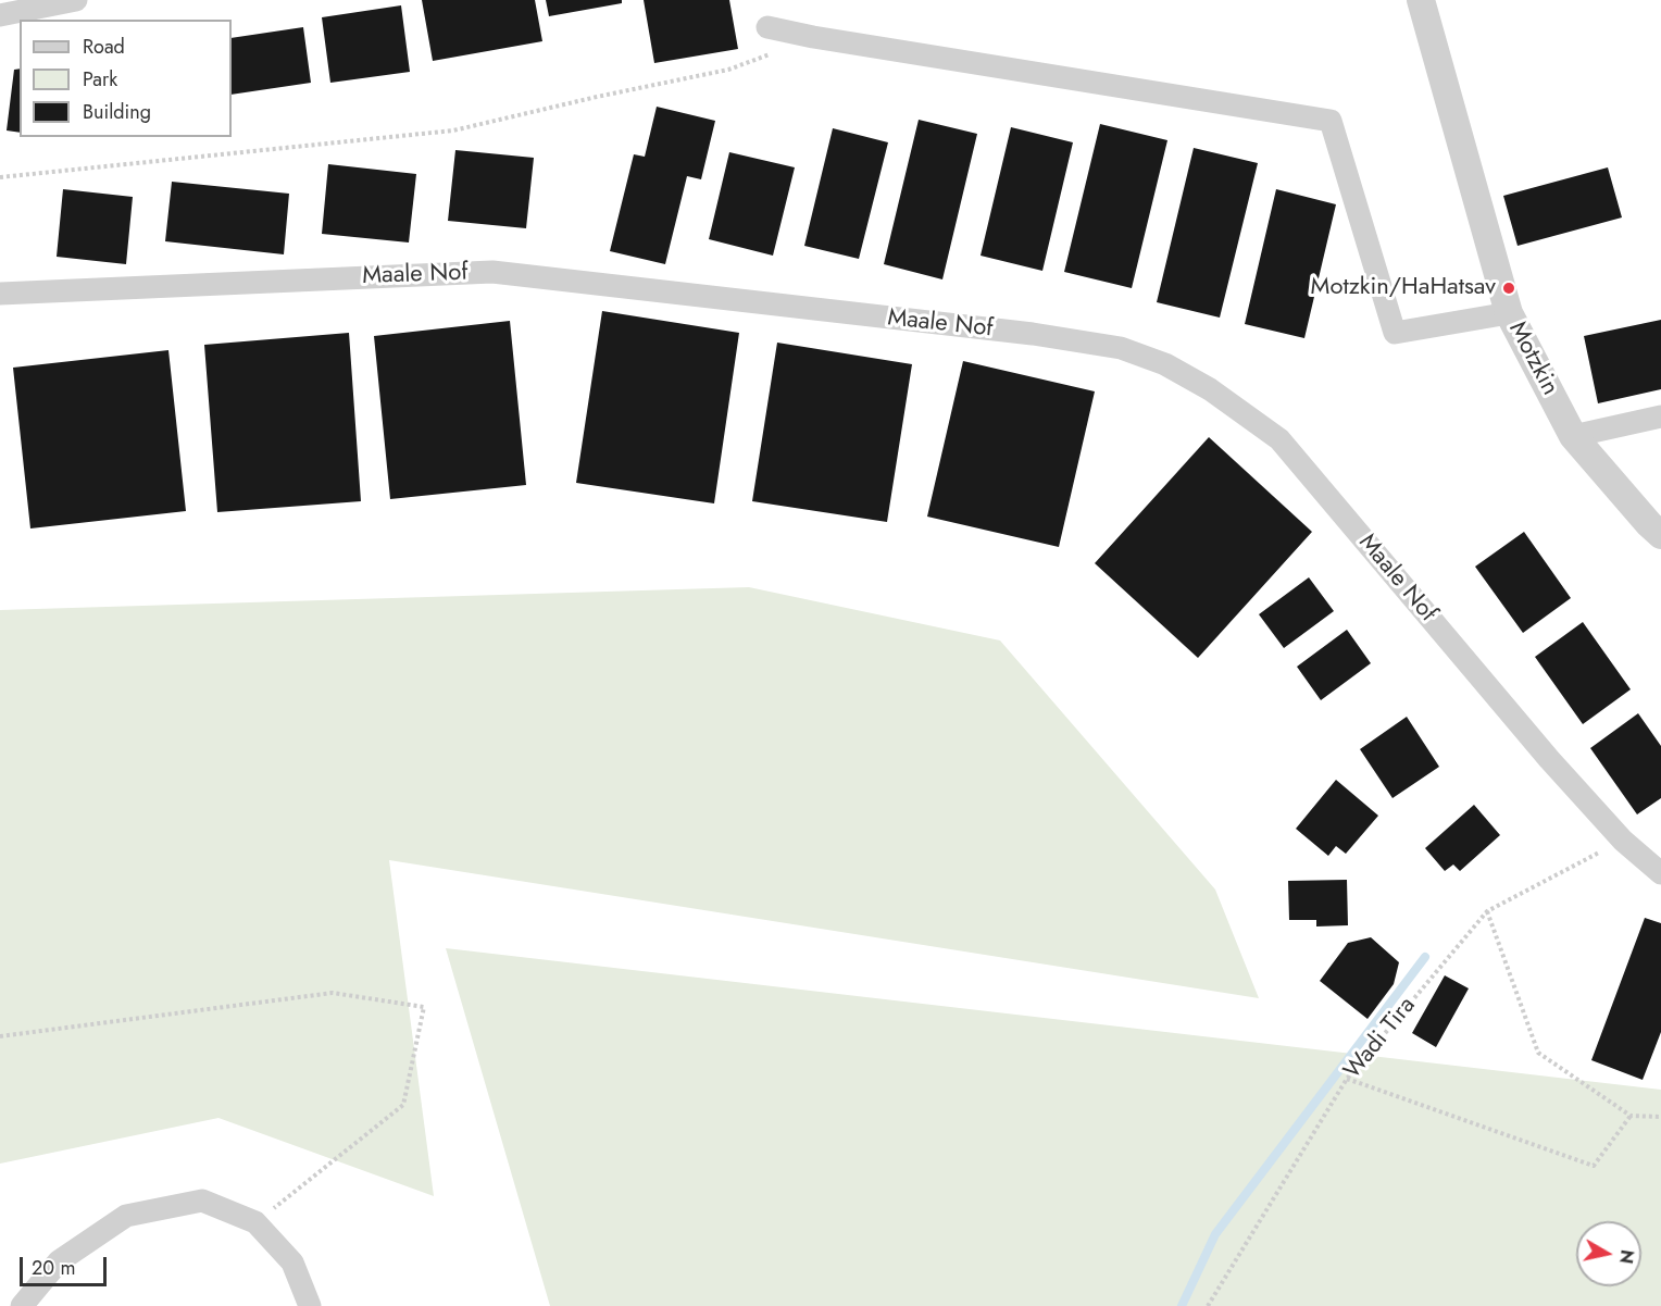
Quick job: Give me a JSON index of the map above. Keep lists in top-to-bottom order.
{
  "streets": {
    "street": ["Maale Nof", "Motzkin"],
    "path": ["Wadi Tira"]
  },
  "crossings": [
    ["Maale Nof", "Wadi Tira"]
  ],
  "places": ["Motzkin/HaHatsav"],
  "legend": ["Road", "Park", "Building"],
  "scale_bar": "20 m",
  "north": "right"
}
